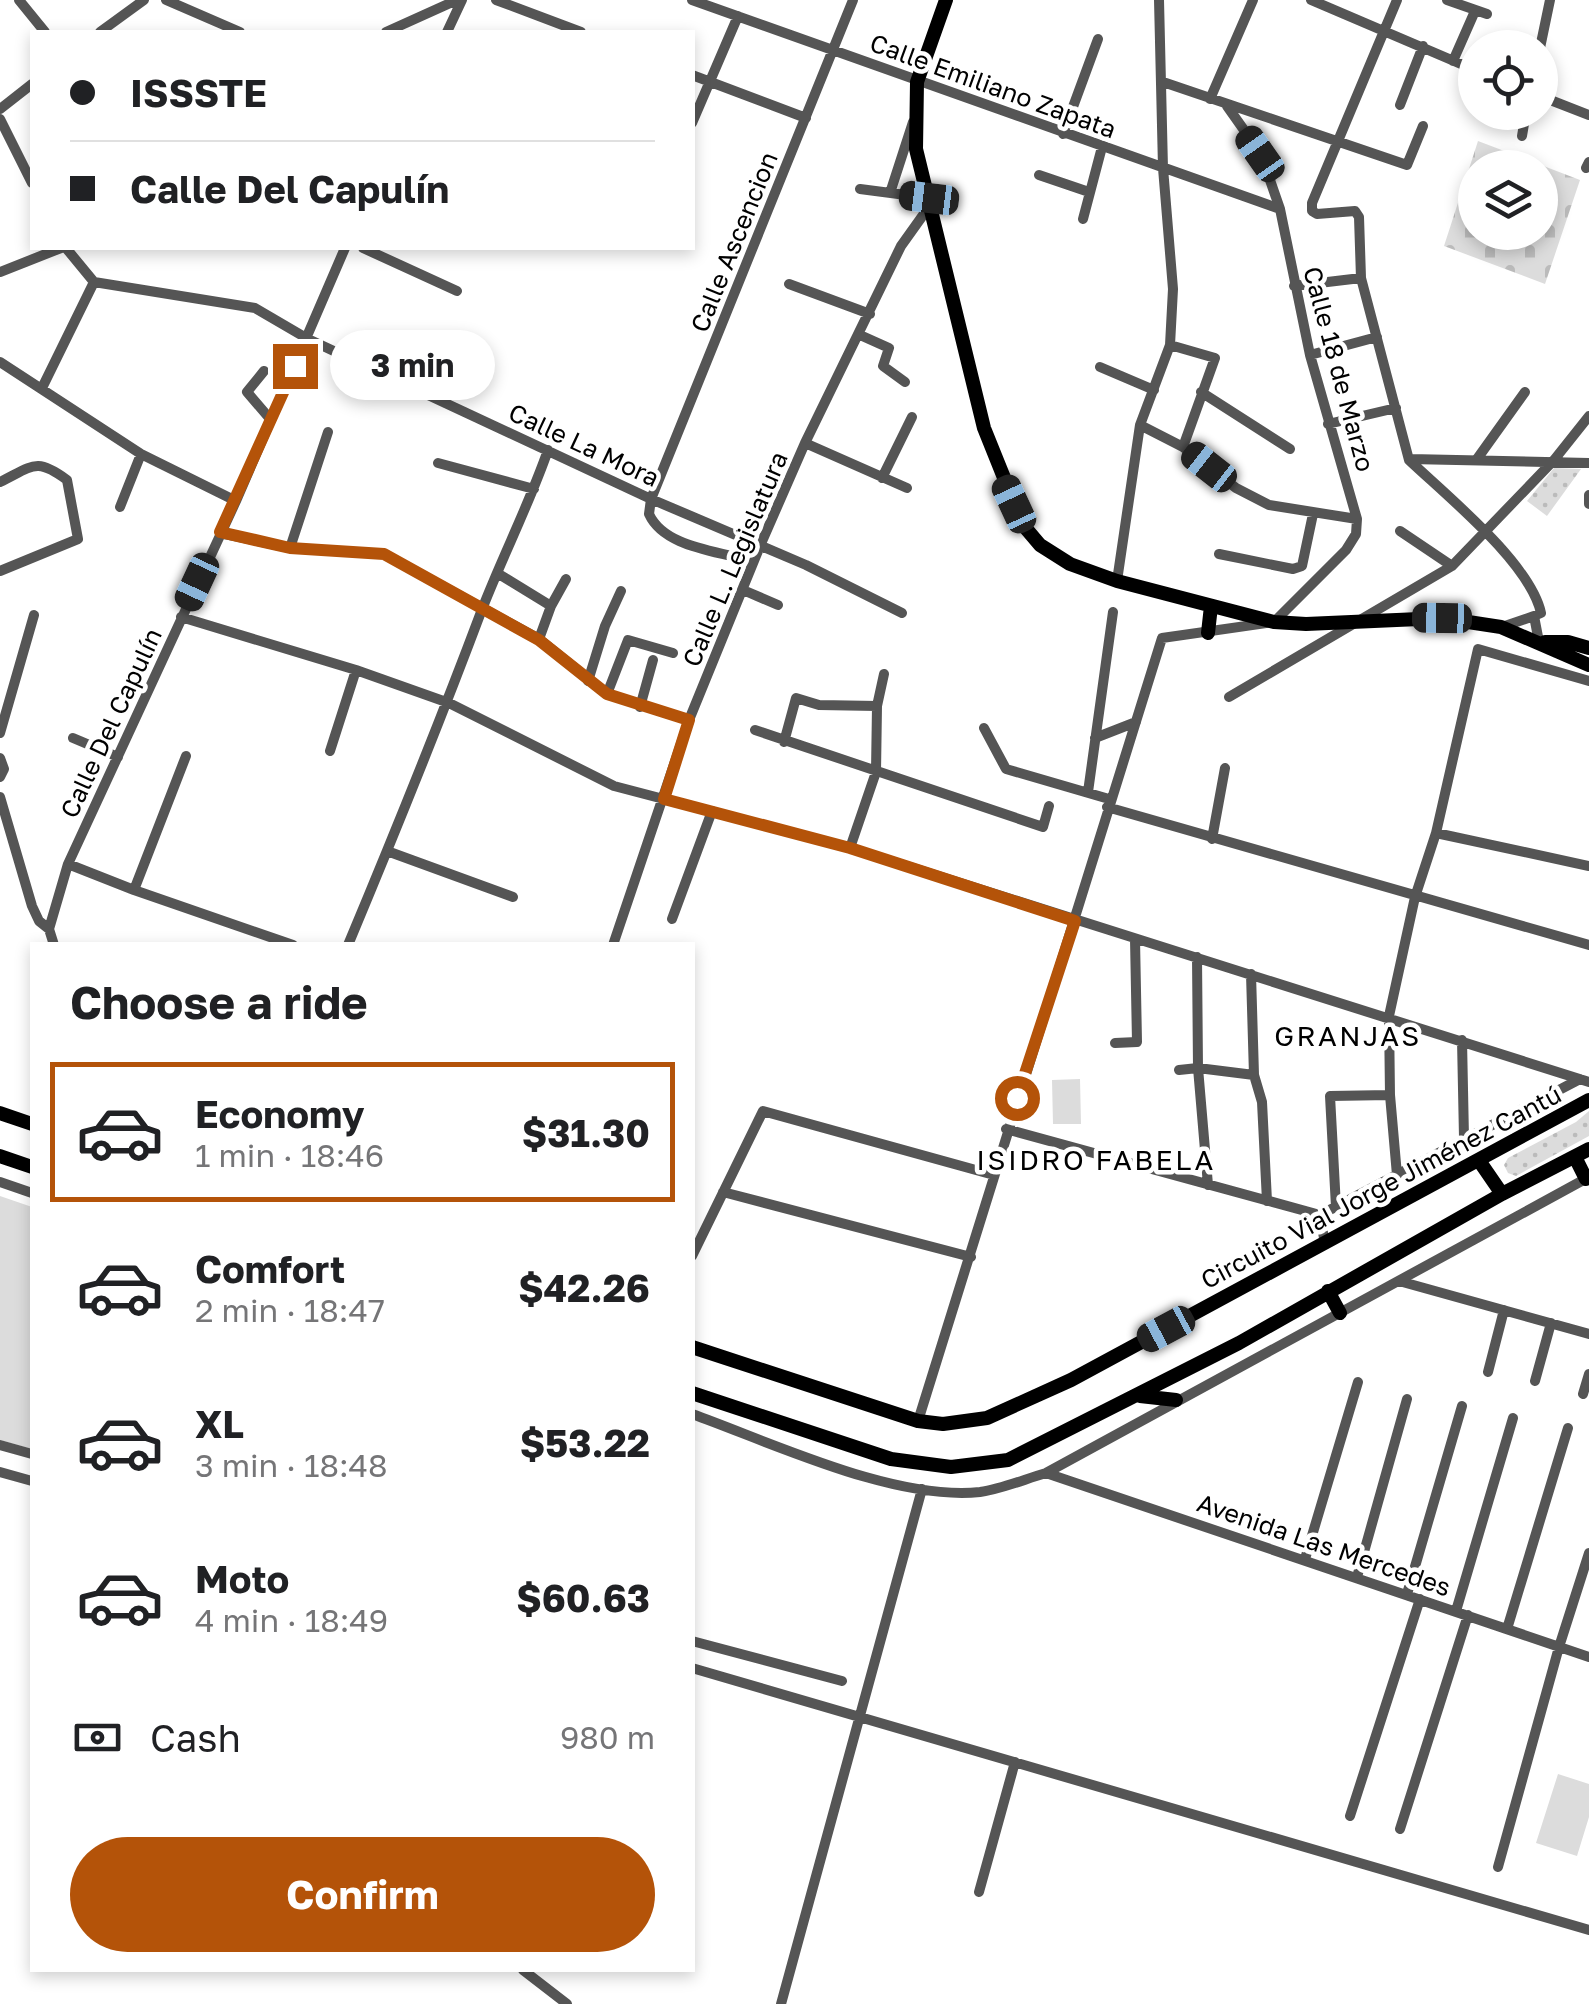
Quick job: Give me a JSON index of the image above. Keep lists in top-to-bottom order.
{
  "streets": {
    "main road": ["Circuito Vial Jorge Jiménez Cantú"],
    "street": [
      "Calle Emiliano Zapata",
      "Calle Ascencion",
      "Calle 18 de Marzo",
      "Calle La Mora",
      "Calle L. Legislatura",
      "Calle Del Capulín",
      "Avenida Las Mercedes"
    ]
  },
  "crossings": [
    ["Calle Emiliano Zapata", "Calle Ascencion"],
    ["Calle Emiliano Zapata", "Calle 18 de Marzo"],
    ["Calle Ascencion", "Calle La Mora"],
    ["Calle La Mora", "Calle L. Legislatura"],
    ["Calle La Mora", "Calle Del Capulín"]
  ],
  "districts": ["GRANJAS", "ISIDRO FABELA"],
  "page": {
    "banner": ["ISSSTE", "Calle Del Capulín"],
    "bubble": "3 min",
    "heading": "Choose a ride",
    "list": [
      {
        "name": "Economy",
        "note": "1 min · 18:46",
        "value": "$31.30"
      },
      {
        "name": "Comfort",
        "note": "2 min · 18:47",
        "value": "$42.26"
      },
      {
        "name": "XL",
        "note": "3 min · 18:48",
        "value": "$53.22"
      },
      {
        "name": "Moto",
        "note": "4 min · 18:49",
        "value": "$60.63"
      }
    ],
    "pay": ["Cash", "980 m"],
    "buttons": "Confirm"
  }
}
